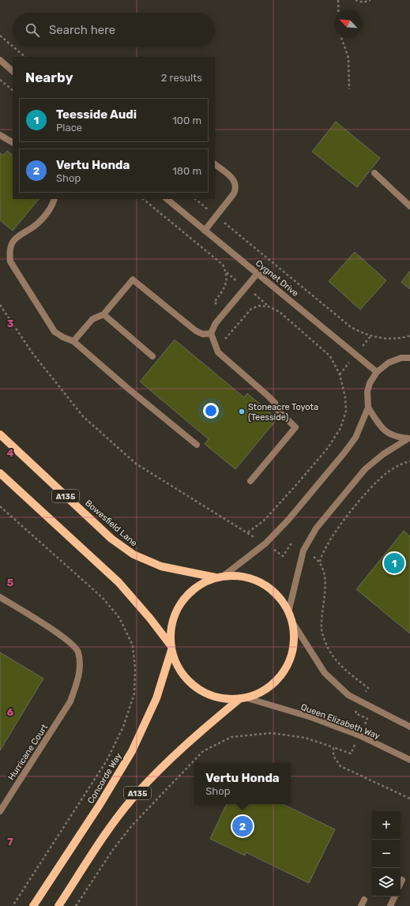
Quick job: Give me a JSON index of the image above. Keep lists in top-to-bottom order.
{
  "streets": {
    "main road": ["A135", "Bowesfield Lane", "Concorde Way"],
    "street": ["Cygnet Drive", "Queen Elizabeth Way", "Hurricane Court"]
  },
  "crossings": [
    ["A135", "Bowesfield Lane"],
    ["A135", "Queen Elizabeth Way"],
    ["A135", "Concorde Way"]
  ],
  "places": ["Stoneacre Toyota (Teesside)"],
  "north": "top left",
  "page": {
    "search": "Search here",
    "heading": ["Nearby", "2 results"],
    "list": [
      {
        "mark": "1",
        "name": "Teesside Audi",
        "note": "Place",
        "value": "100 m"
      },
      {
        "mark": "2",
        "name": "Vertu Honda",
        "note": "Shop",
        "value": "180 m"
      }
    ],
    "pins": ["1", "2"],
    "popup": ["Vertu Honda", "Shop"],
    "map_buttons": ["+", "−"]
  },
  "grid": {
    "rows": [
      "3",
      "4",
      "5",
      "6",
      "7"
    ]
  }
}
